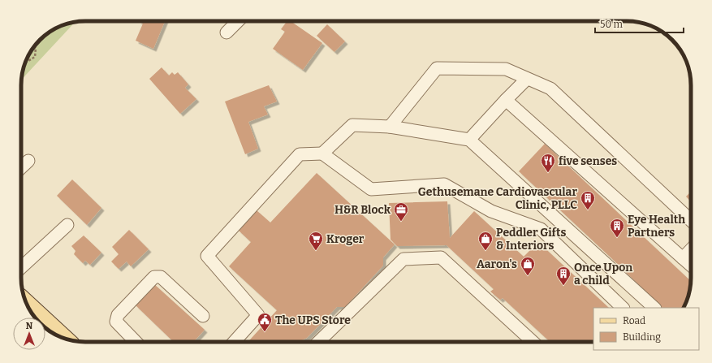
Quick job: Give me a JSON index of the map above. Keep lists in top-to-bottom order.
{
  "places": {
    "restaurant": ["five senses"],
    "building": ["Gethusemane Cardiovascular Clinic, PLLC", "Eye Health Partners", "Once Upon a child"],
    "office": ["H&R Block"],
    "supermarket": ["Kroger"],
    "shop": ["Peddler Gifts & Interiors", "Aaron's"],
    "public building": ["The UPS Store"]
  },
  "legend": ["Road", "Building"],
  "scale_bar": "50 m",
  "north": "top"
}
